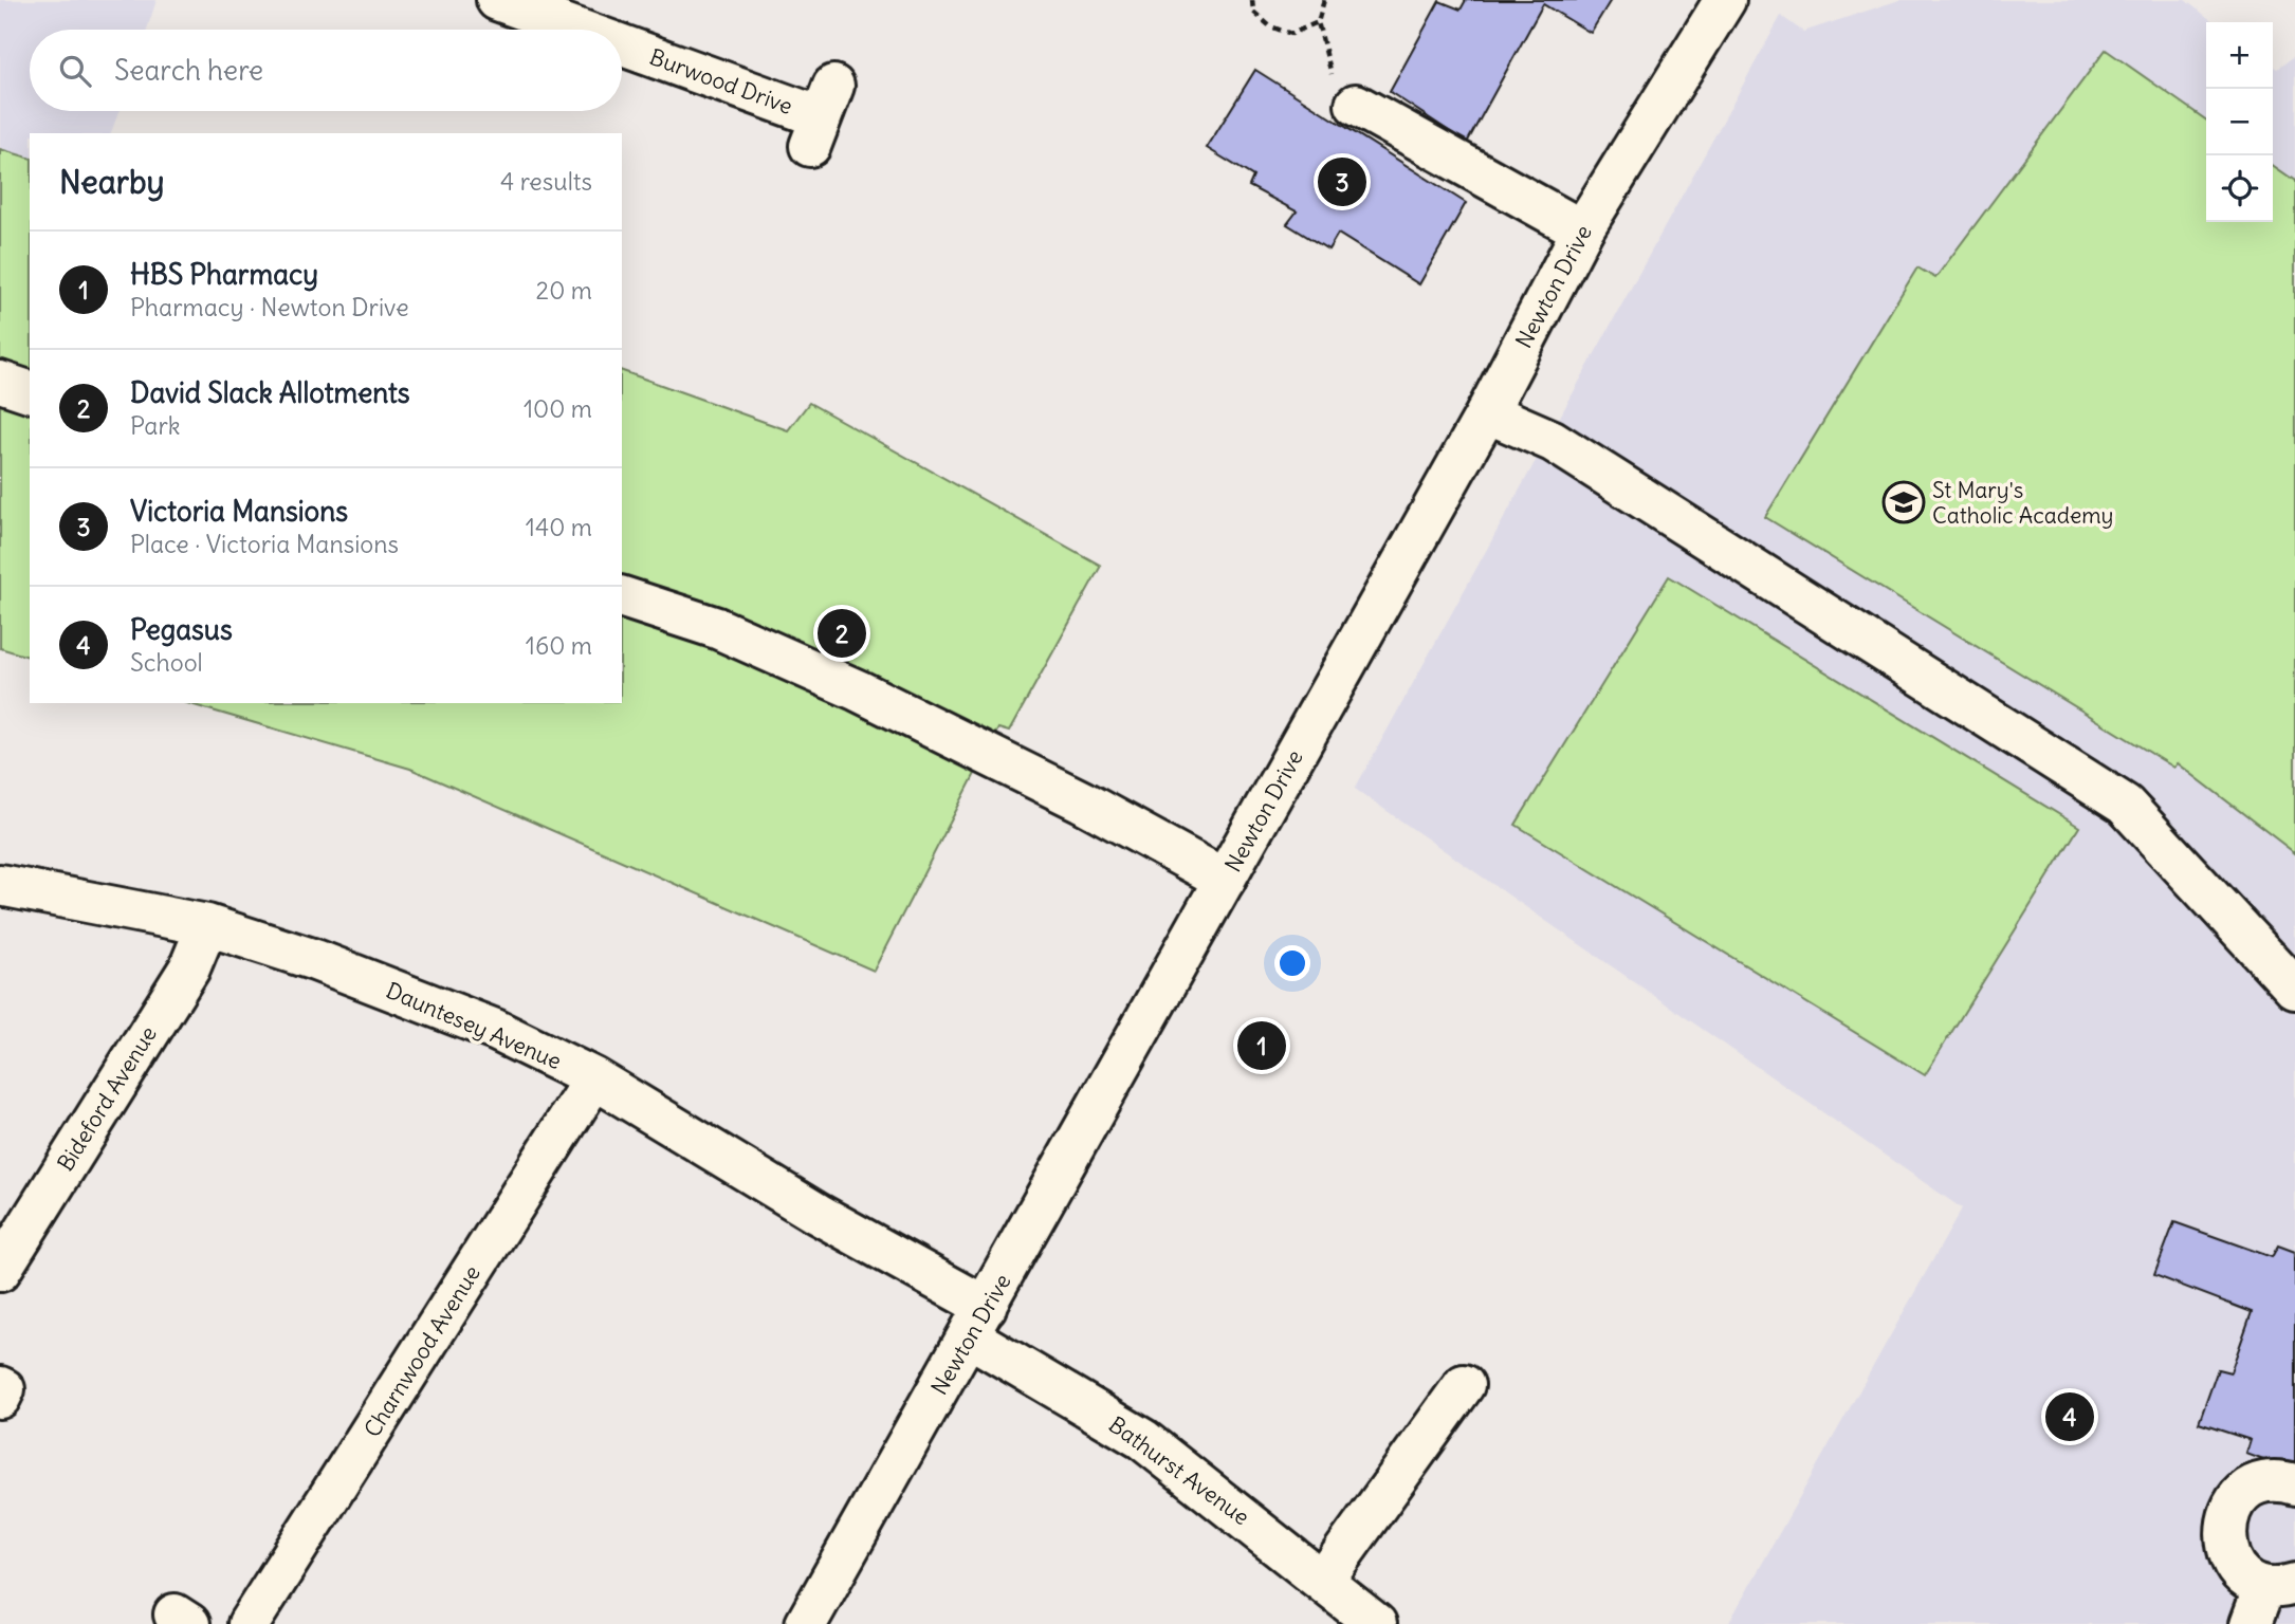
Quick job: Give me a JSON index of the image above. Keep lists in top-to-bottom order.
{
  "streets": {
    "street": [
      "Burwood Drive",
      "Newton Drive",
      "Dauntesey Avenue",
      "Bideford Avenue",
      "Charnwood Avenue",
      "Bathurst Avenue"
    ]
  },
  "crossings": [
    ["Newton Drive", "Dauntesey Avenue"],
    ["Newton Drive", "Bathurst Avenue"],
    ["Dauntesey Avenue", "Bideford Avenue"],
    ["Dauntesey Avenue", "Charnwood Avenue"],
    ["Dauntesey Avenue", "Bathurst Avenue"]
  ],
  "places": {
    "school or university": ["St Mary's Catholic Academy"]
  },
  "page": {
    "map_buttons": ["+", "−"],
    "search": "Search here",
    "heading": ["Nearby", "4 results"],
    "pins": [
      "3",
      "2",
      "1",
      "4"
    ],
    "list": [
      {
        "mark": "1",
        "name": "HBS Pharmacy",
        "note": "Pharmacy · Newton Drive",
        "value": "20 m"
      },
      {
        "mark": "2",
        "name": "David Slack Allotments",
        "note": "Park",
        "value": "100 m"
      },
      {
        "mark": "3",
        "name": "Victoria Mansions",
        "note": "Place · Victoria Mansions",
        "value": "140 m"
      },
      {
        "mark": "4",
        "name": "Pegasus",
        "note": "School",
        "value": "160 m"
      }
    ]
  }
}
